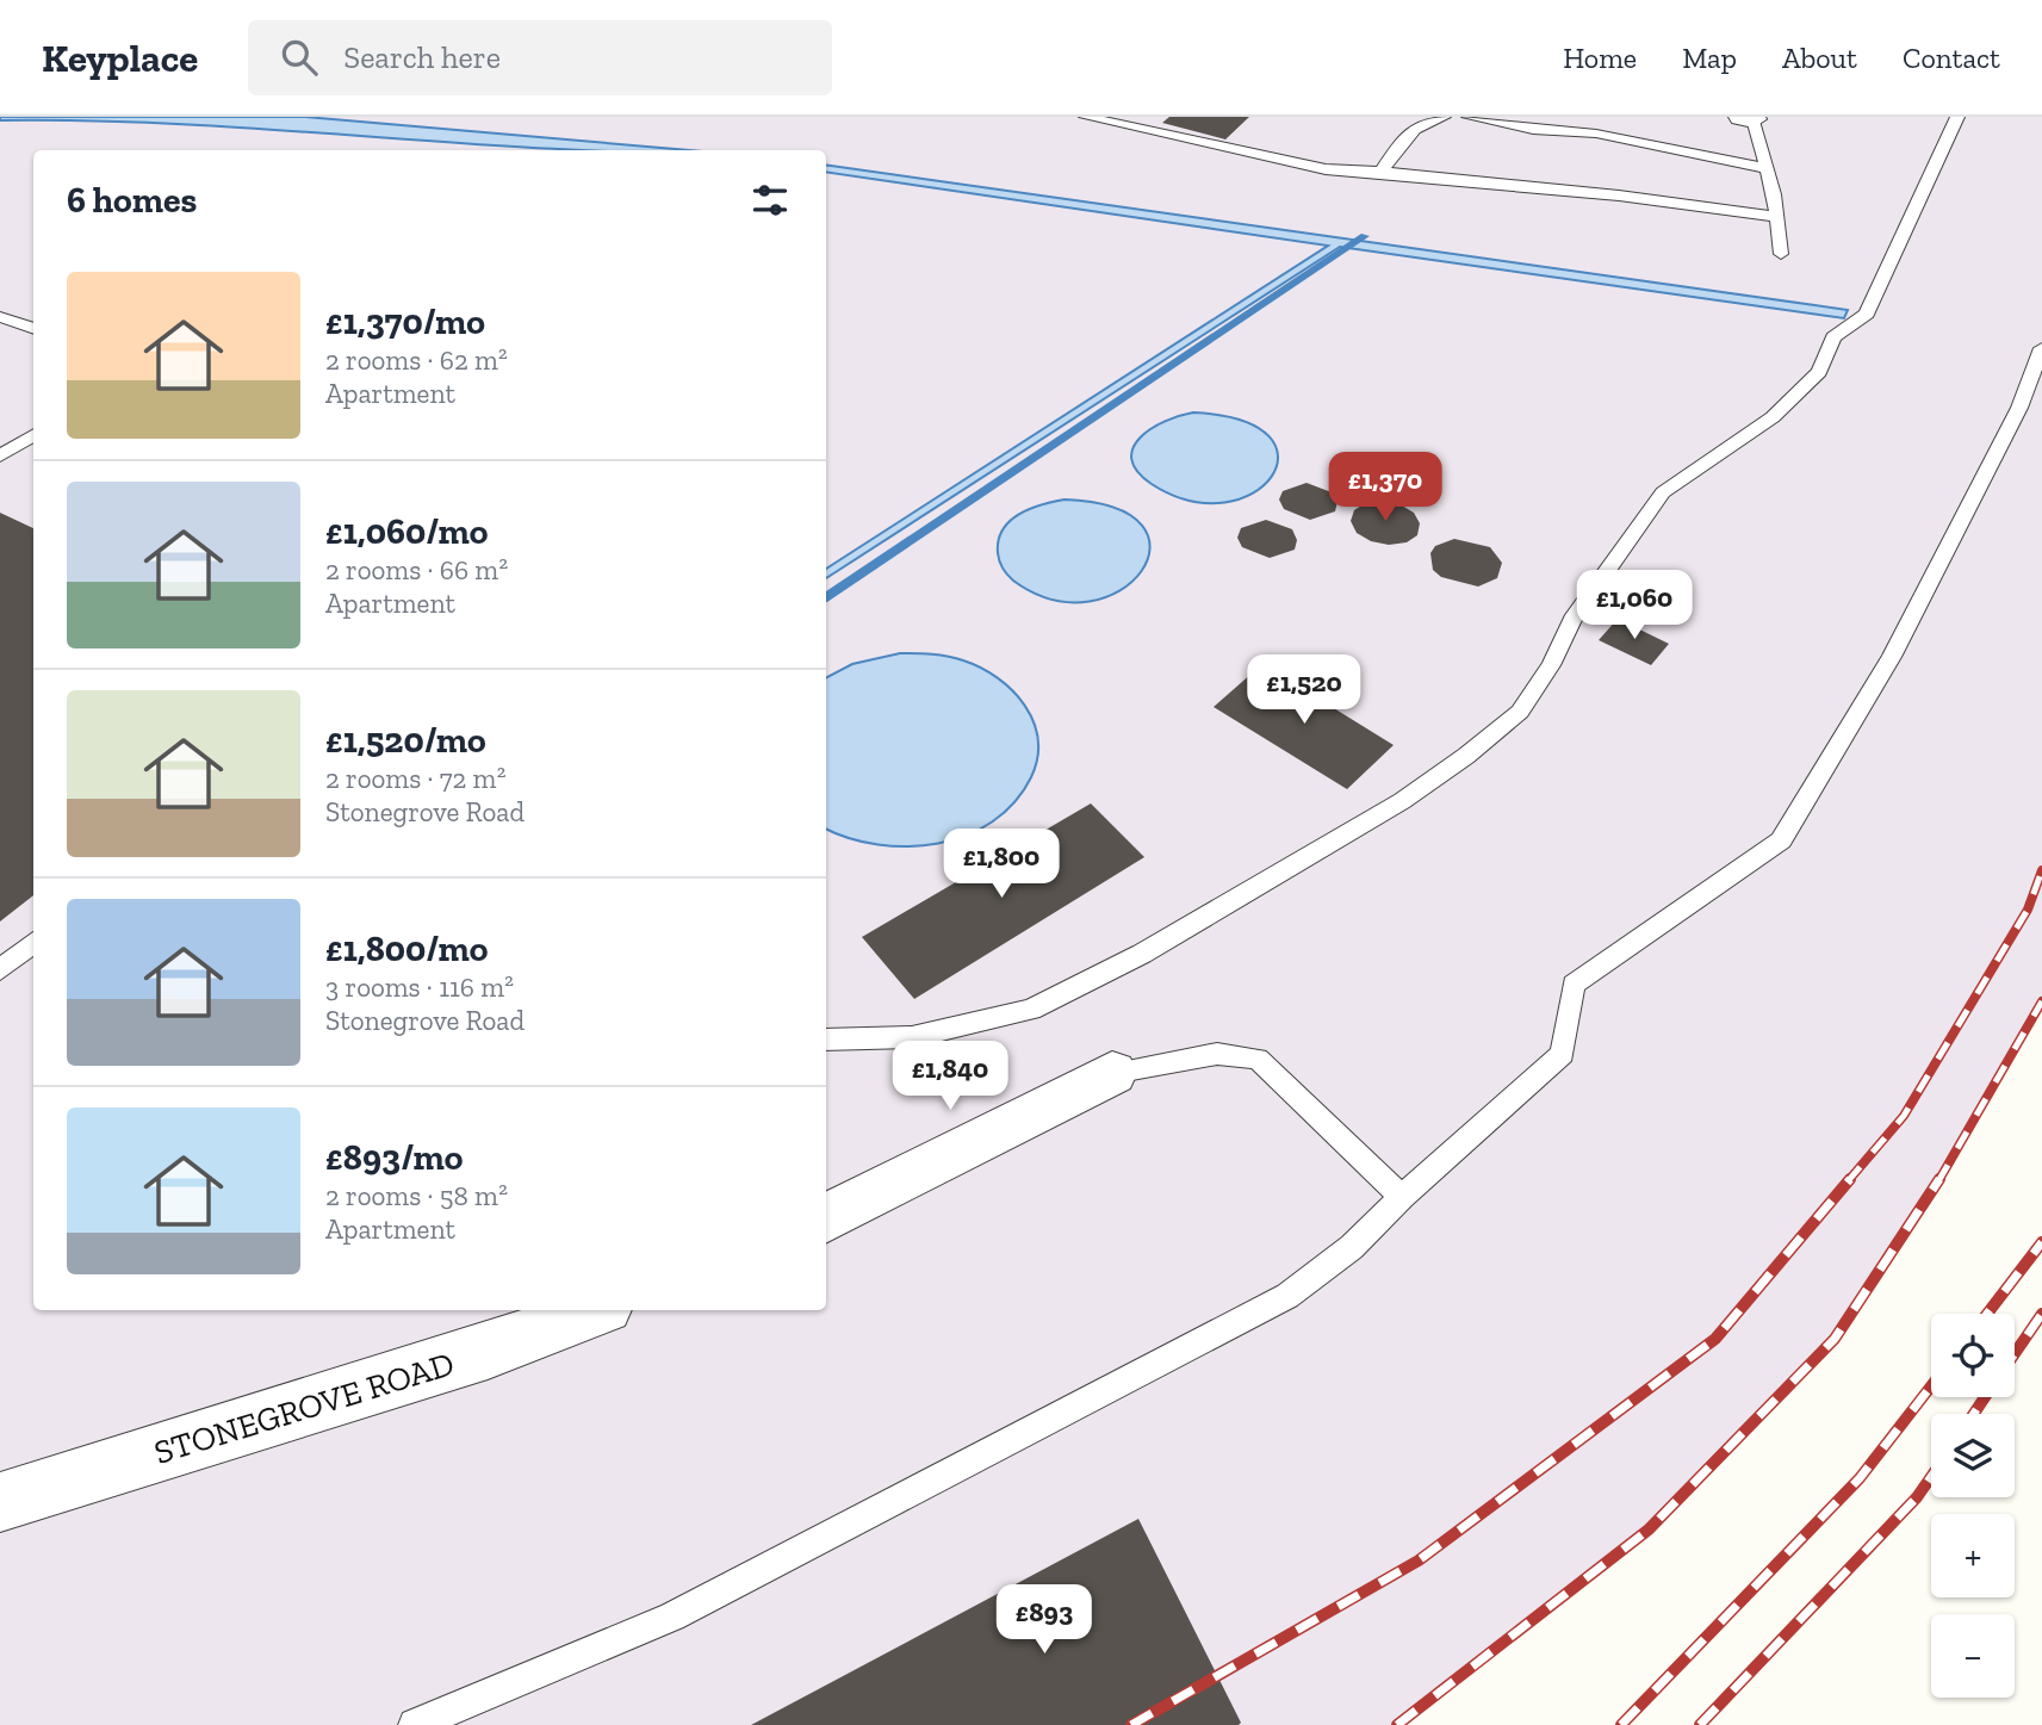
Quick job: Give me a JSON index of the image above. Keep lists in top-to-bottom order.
{
  "streets": {
    "street": ["STONEGROVE ROAD"]
  },
  "page": {
    "header": "Keyplace",
    "search": "Search here",
    "nav": [
      "Home",
      "Map",
      "About",
      "Contact"
    ],
    "heading": "6 homes",
    "list": [
      {
        "name": "£1,370/mo",
        "note": "2 rooms · 62 m² · Apartment"
      },
      {
        "name": "£1,060/mo",
        "note": "2 rooms · 66 m² · Apartment"
      },
      {
        "name": "£1,520/mo",
        "note": "2 rooms · 72 m² · Stonegrove Road"
      },
      {
        "name": "£1,800/mo",
        "note": "3 rooms · 116 m² · Stonegrove Road"
      },
      {
        "name": "£893/mo",
        "note": "2 rooms · 58 m² · Apartment"
      }
    ],
    "price": [
      "£1,370",
      "£1,060",
      "£1,520",
      "£1,800",
      "£1,840",
      "£893"
    ],
    "map_buttons": ["+", "−"]
  }
}
